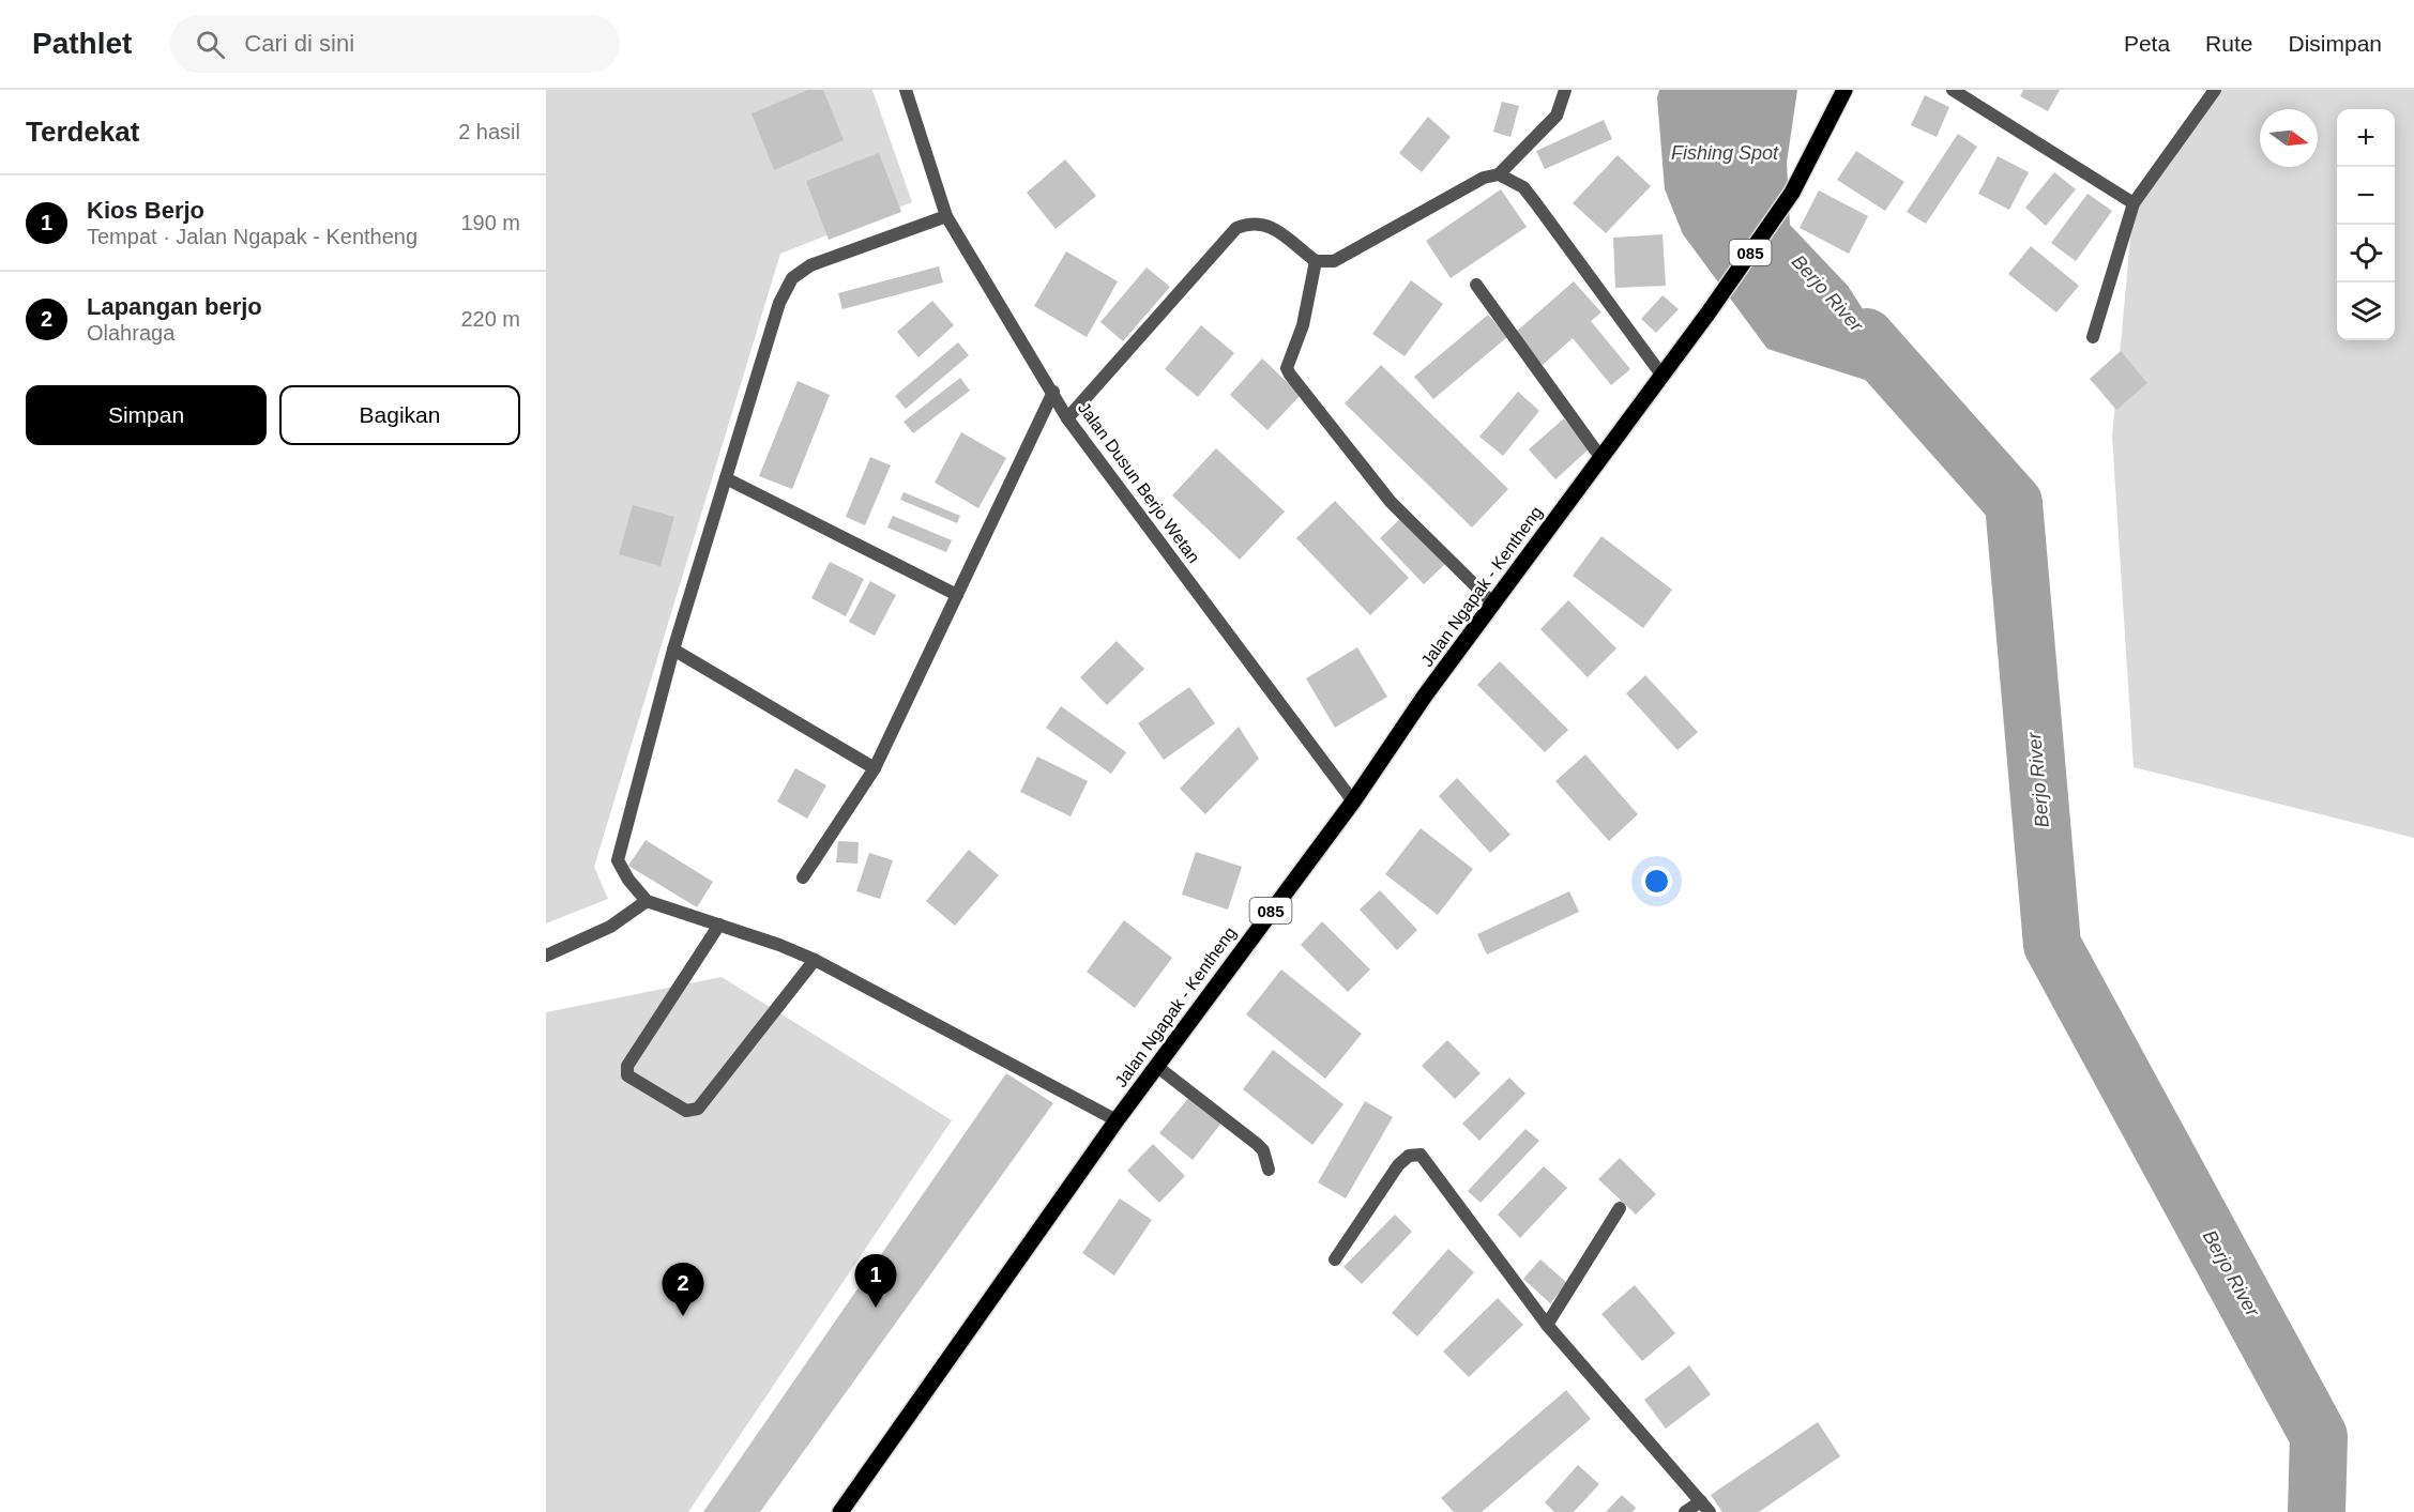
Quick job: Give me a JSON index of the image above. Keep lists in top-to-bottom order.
{
  "streets": {
    "main road": ["085", "Jalan Ngapak - Kentheng"],
    "street": ["Jalan Dusun Berjo Wetan"]
  },
  "crossings": [
    ["Jalan Dusun Berjo Wetan", "Jalan Ngapak - Kentheng"]
  ],
  "water": ["Fishing Spot", "Berjo River"],
  "north": "right",
  "page": {
    "header": "Pathlet",
    "search": "Cari di sini",
    "nav": ["Peta", "Rute", "Disimpan"],
    "heading": ["Terdekat", "2 hasil"],
    "map_buttons": ["+", "−"],
    "list": [
      {
        "mark": "1",
        "name": "Kios Berjo",
        "note": "Tempat · Jalan Ngapak - Kentheng",
        "value": "190 m"
      },
      {
        "mark": "2",
        "name": "Lapangan berjo",
        "note": "Olahraga",
        "value": "220 m"
      }
    ],
    "buttons": ["Simpan", "Bagikan"],
    "pins": ["1", "2"]
  }
}
